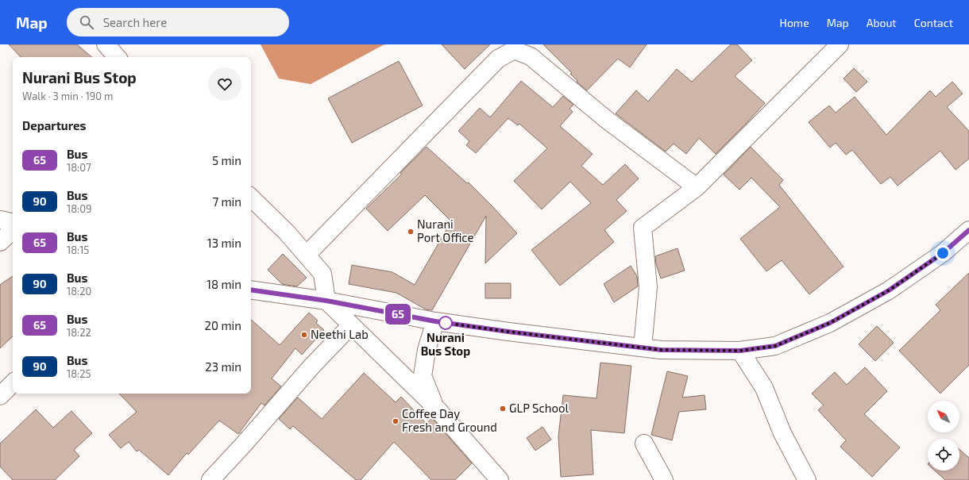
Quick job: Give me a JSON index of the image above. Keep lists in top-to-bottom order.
{
  "places": [
    "Nurani Port Office",
    "Nurani Bus Stop",
    "Neethi Lab",
    "GLP School",
    "Coffee Day Fresh and Ground"
  ],
  "lines": ["bus line 65"],
  "north": "top left",
  "page": {
    "header": "Map",
    "search": "Search here",
    "nav": [
      "Home",
      "Map",
      "About",
      "Contact"
    ],
    "on_map": "65",
    "heading": [
      ["Nurani Bus Stop", "Walk · 3 min · 190 m"],
      "Departures"
    ],
    "list": [
      {
        "mark": "65",
        "name": "Bus",
        "note": "18:07",
        "value": "5 min"
      },
      {
        "mark": "90",
        "name": "Bus",
        "note": "18:09",
        "value": "7 min"
      },
      {
        "mark": "65",
        "name": "Bus",
        "note": "18:15",
        "value": "13 min"
      },
      {
        "mark": "90",
        "name": "Bus",
        "note": "18:20",
        "value": "18 min"
      },
      {
        "mark": "65",
        "name": "Bus",
        "note": "18:22",
        "value": "20 min"
      },
      {
        "mark": "90",
        "name": "Bus",
        "note": "18:25",
        "value": "23 min"
      }
    ]
  }
}
